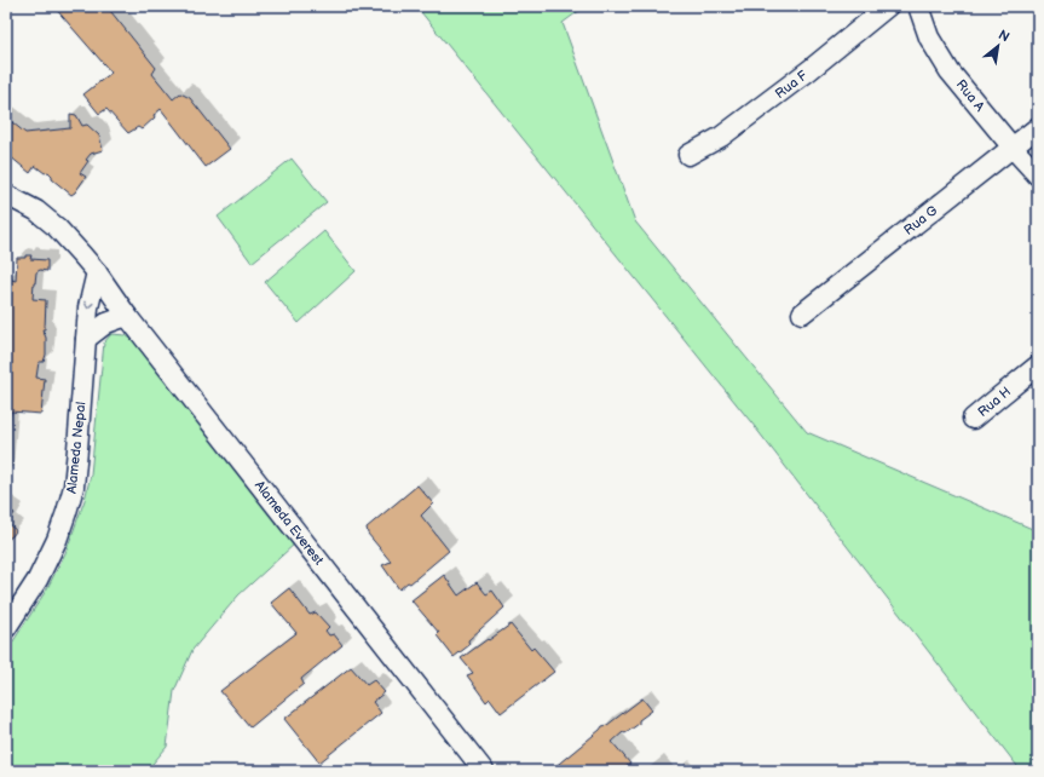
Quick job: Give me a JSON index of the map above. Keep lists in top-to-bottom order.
{
  "streets": {
    "street": [
      "Rua F",
      "Rua A",
      "Rua G",
      "Rua H",
      "Alameda Nepal",
      "Alameda Everest"
    ]
  },
  "crossings": [
    ["Rua A", "Rua G"],
    ["Alameda Nepal", "Alameda Everest"]
  ],
  "north": "top right"
}
